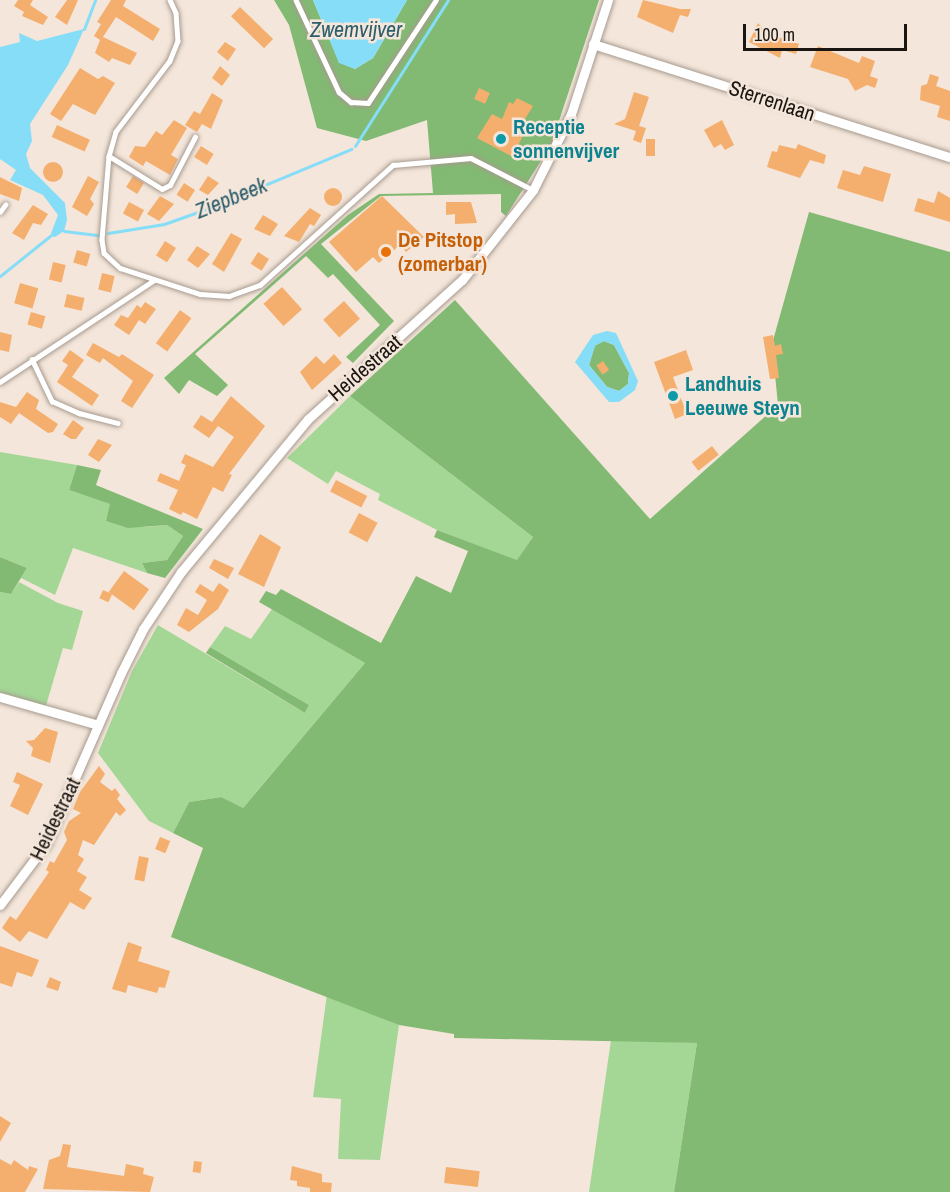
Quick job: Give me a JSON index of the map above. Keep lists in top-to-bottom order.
{
  "streets": {
    "street": ["Sterrenlaan", "Heidestraat"]
  },
  "crossings": [
    ["Sterrenlaan", "Heidestraat"]
  ],
  "water": ["Zwemvijver", "Ziepbeek"],
  "places": ["Receptie sonnenvijver", "De Pitstop (zomerbar)", "Landhuis Leeuwe Steyn"],
  "scale_bar": "100 m"
}
